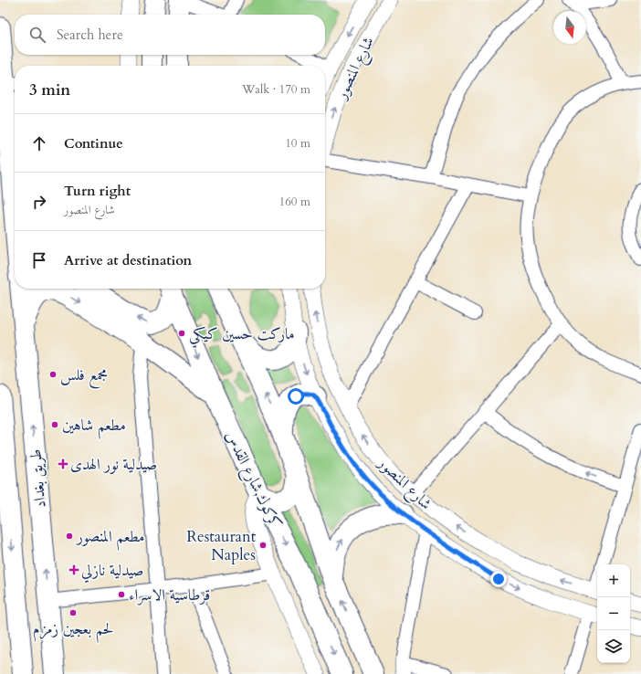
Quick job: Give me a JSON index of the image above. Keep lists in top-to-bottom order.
{
  "streets": {
    "main road": ["طريق بغداد", "كركوك,شارع القدس"],
    "street": ["شارع المنصور"]
  },
  "places": {
    "other": [
      "ماركت حسين كيكي",
      "مجمع فلس",
      "مطعم شاهين",
      "مطعم المنصور",
      "Restaurant Naples",
      "قرطاسية الاسراء",
      "لحم بعجين زمزم"
    ],
    "health": ["صيدلية نور الهدى", "صيدلية نازلي"]
  },
  "north": "bottom",
  "page": {
    "search": "Search here",
    "heading": ["3 min", "Walk · 170 m"],
    "list": [
      ["Continue", "10 m"],
      ["Turn right", "شارع المنصور", "160 m"],
      "Arrive at destination"
    ],
    "map_buttons": ["+", "−"]
  }
}
